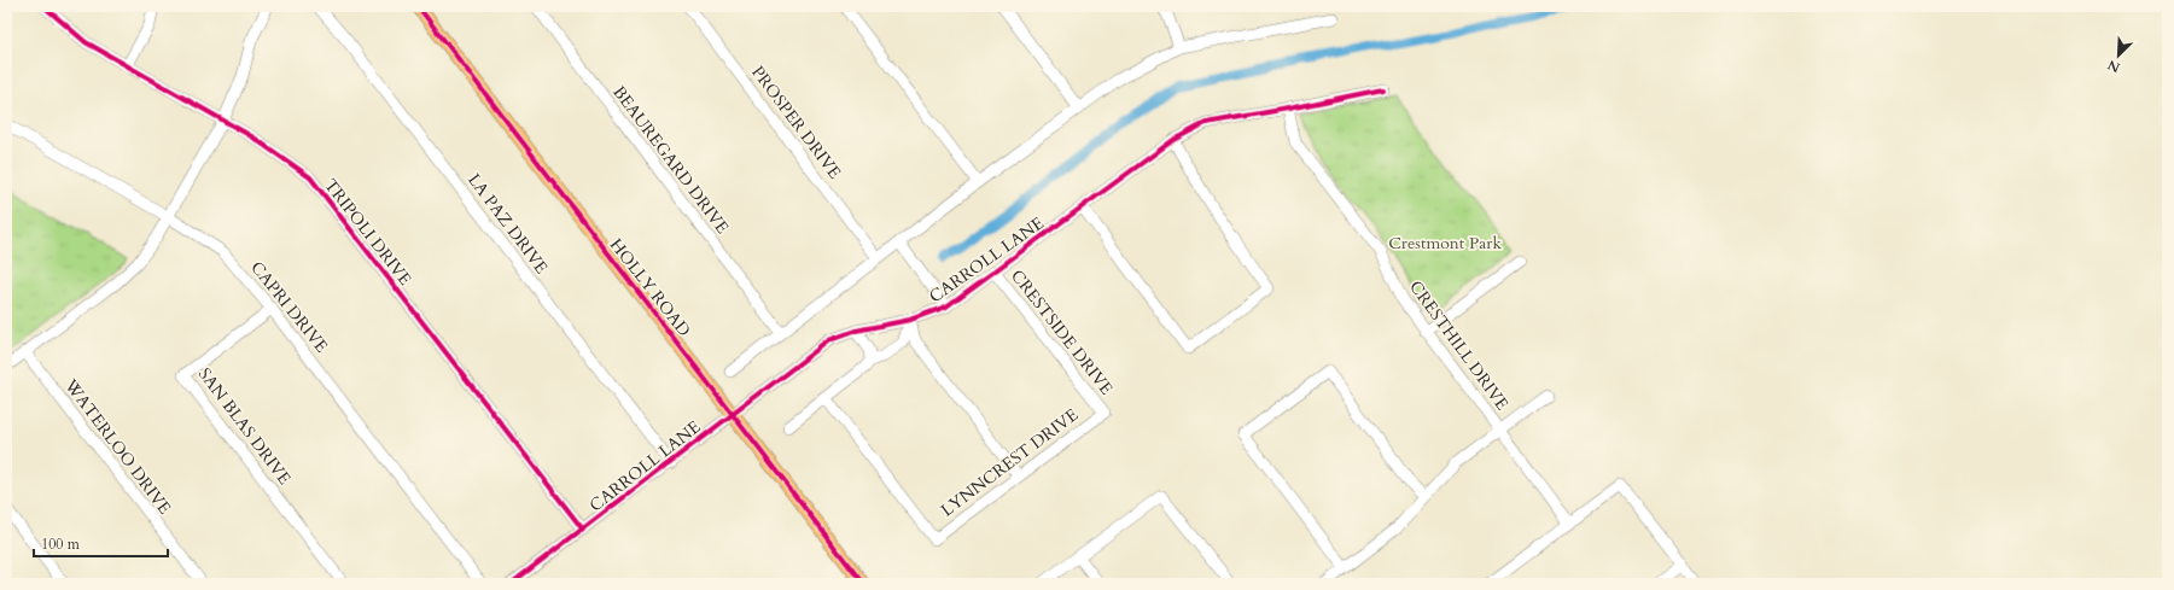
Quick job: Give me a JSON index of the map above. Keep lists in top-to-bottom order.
{
  "streets": {
    "main road": ["HOLLY ROAD"],
    "street": [
      "PROSPER DRIVE",
      "BEAUREGARD DRIVE",
      "LA PAZ DRIVE",
      "TRIPOLI DRIVE",
      "CARROLL LANE",
      "CAPRI DRIVE",
      "CRESTSIDE DRIVE",
      "CRESTHILL DRIVE",
      "SAN BLAS DRIVE",
      "WATERLOO DRIVE",
      "LYNNCREST DRIVE"
    ]
  },
  "crossings": [
    ["LA PAZ DRIVE", "CARROLL LANE"],
    ["TRIPOLI DRIVE", "CARROLL LANE"],
    ["CARROLL LANE", "HOLLY ROAD"],
    ["CARROLL LANE", "CRESTSIDE DRIVE"],
    ["CARROLL LANE", "CRESTHILL DRIVE"],
    ["CAPRI DRIVE", "SAN BLAS DRIVE"],
    ["CRESTSIDE DRIVE", "LYNNCREST DRIVE"]
  ],
  "parks": ["Crestmont Park"],
  "scale_bar": "100 m",
  "north": "bottom left"
}
